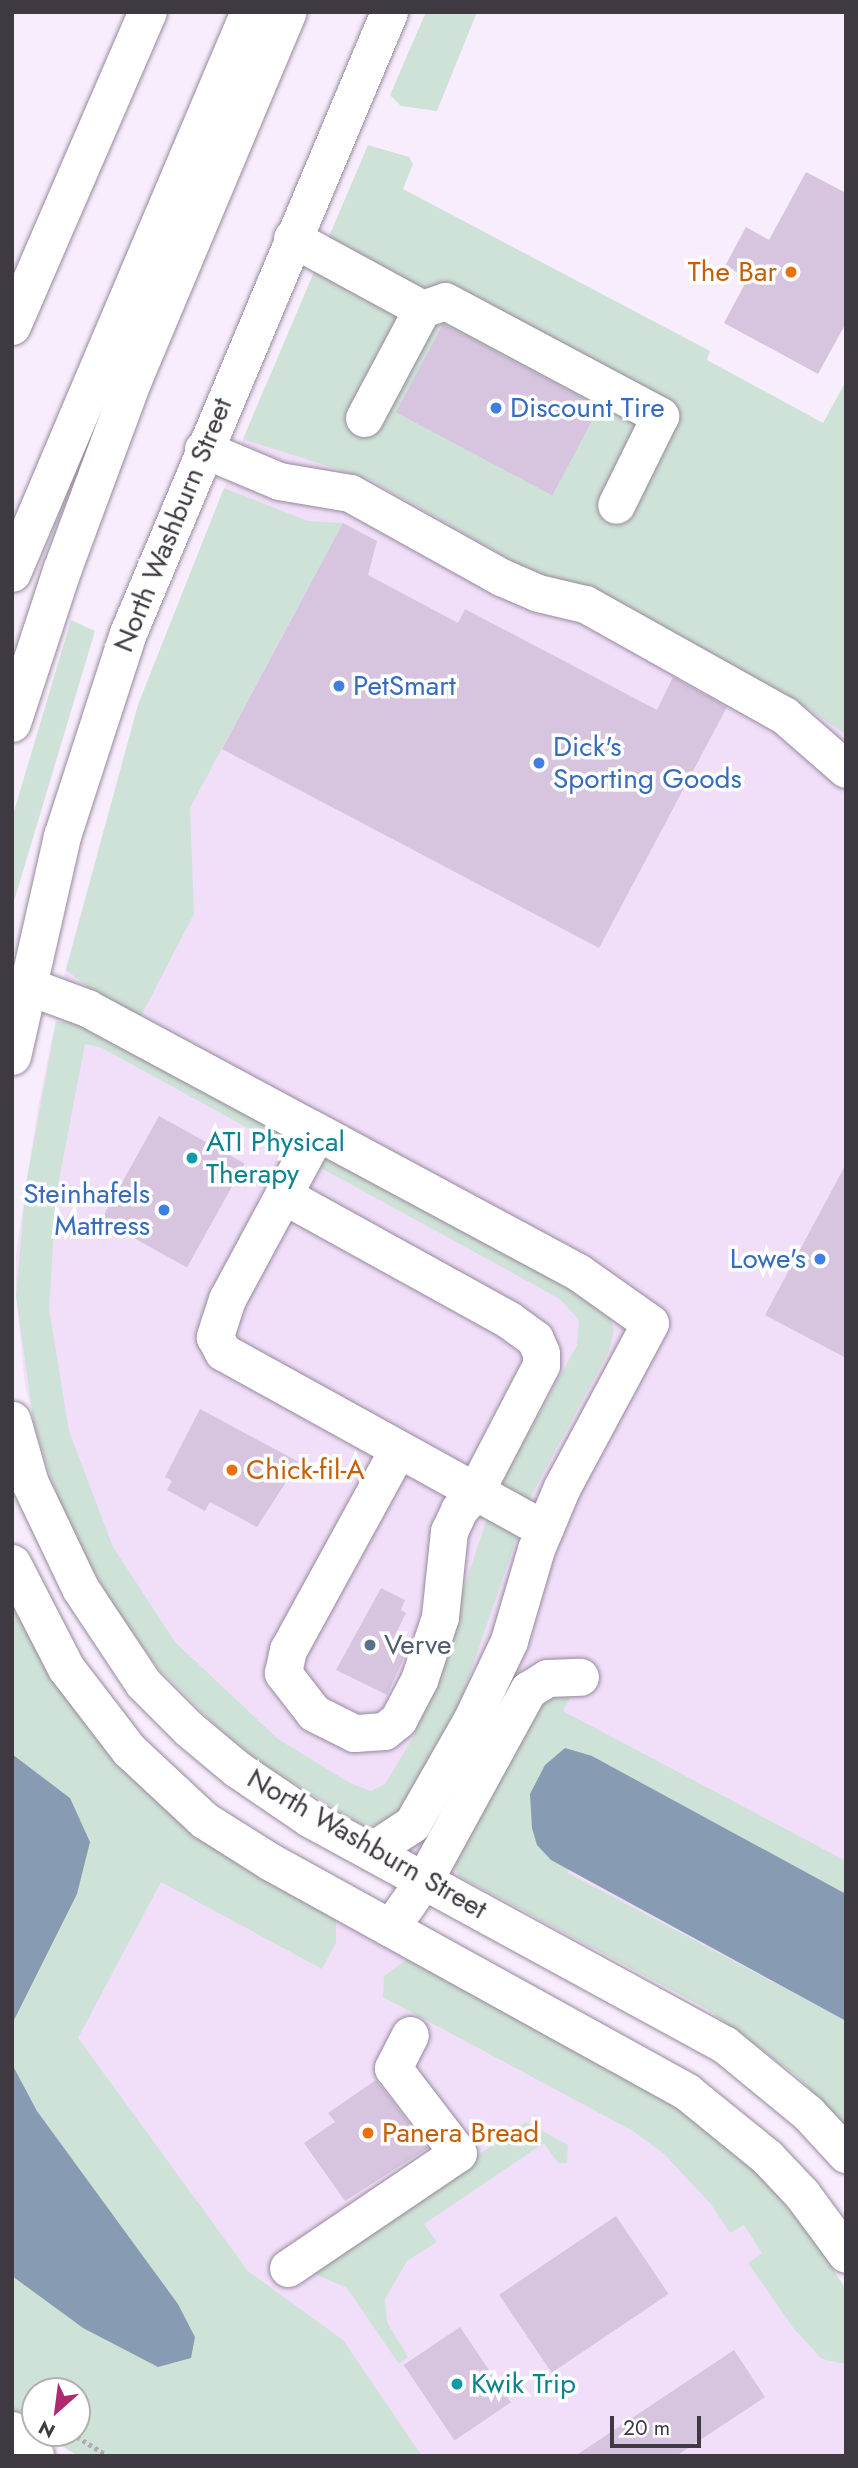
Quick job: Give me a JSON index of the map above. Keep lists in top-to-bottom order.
{
  "streets": {
    "street": ["North Washburn Street"]
  },
  "places": [
    "The Bar",
    "Discount Tire",
    "PetSmart",
    "Dick's Sporting Goods",
    "ATI Physical Therapy",
    "Steinhafels Mattress",
    "Lowe's",
    "Chick-fil-A",
    "Verve",
    "Panera Bread",
    "Kwik Trip"
  ],
  "scale_bar": "20 m",
  "north": "bottom left"
}
